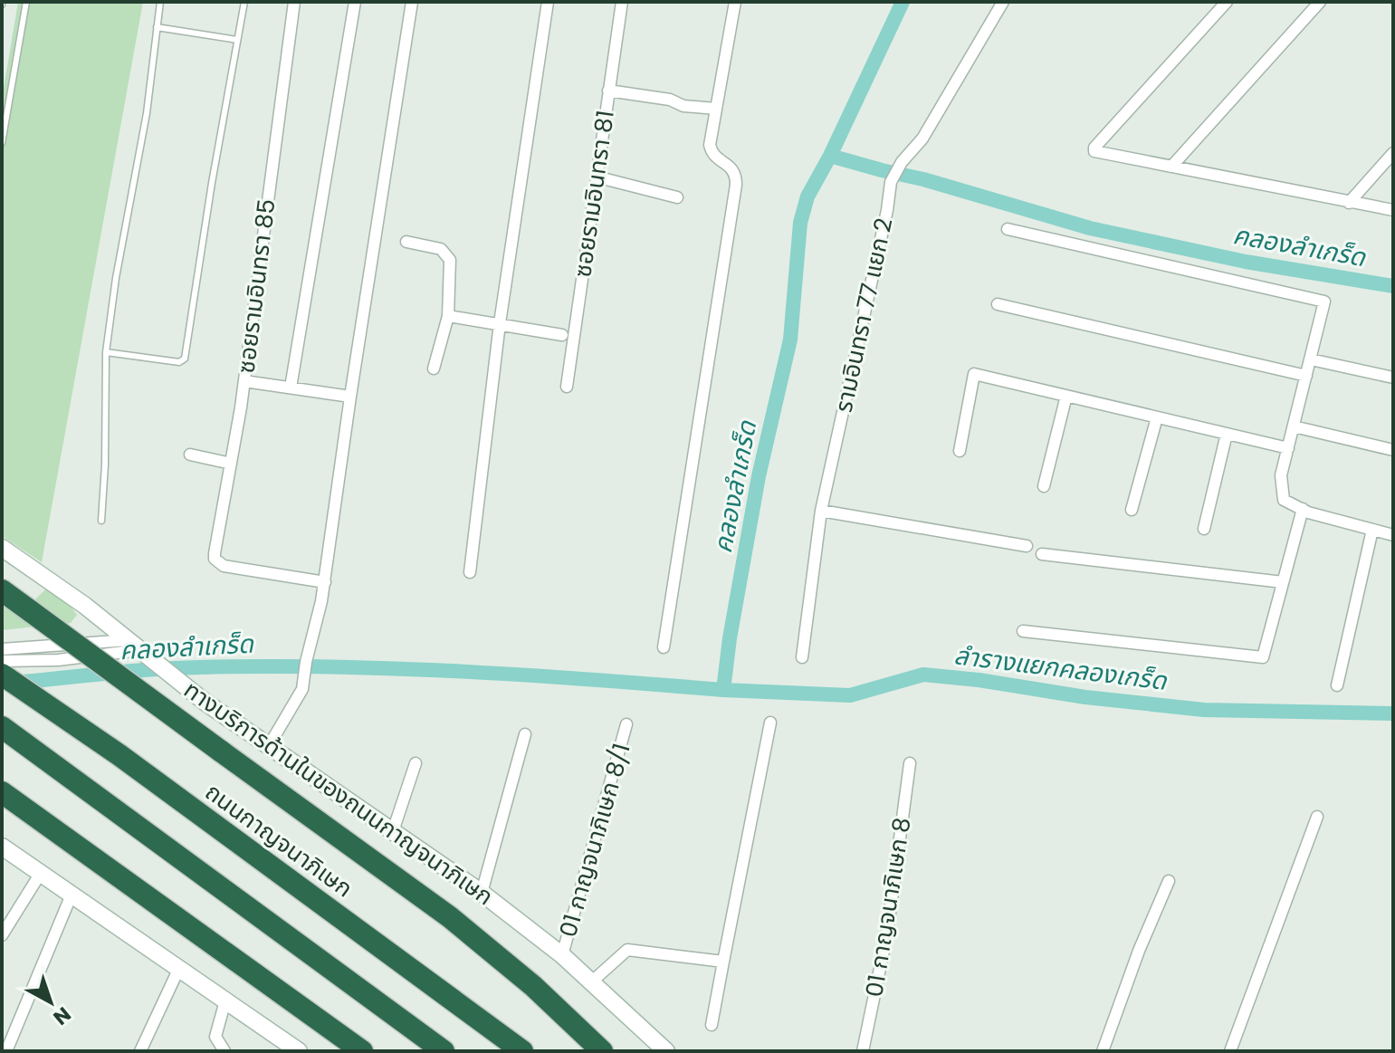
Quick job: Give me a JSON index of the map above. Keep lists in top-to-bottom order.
{
  "streets": {
    "highway": ["ถนนกาญจนาภิเษก"],
    "main road": ["ทางบริการด้านในของถนนกาญจนาภิเษก"],
    "street": [
      "ซอยรามอินทรา 81",
      "ซอยรามอินทรา 85",
      "รามอินทรา 77 แยก 2",
      "01 กาญจนาภิเษก 8/1",
      "01 กาญจนาภิเษก 8"
    ]
  },
  "crossings": [
    ["ทางบริการด้านในของถนนกาญจนาภิเษก", "01 กาญจนาภิเษก 8/1"]
  ],
  "water": ["คลองลำเกร็ด", "ลำรางแยกคลองเกร็ด"],
  "north": "bottom right"
}
